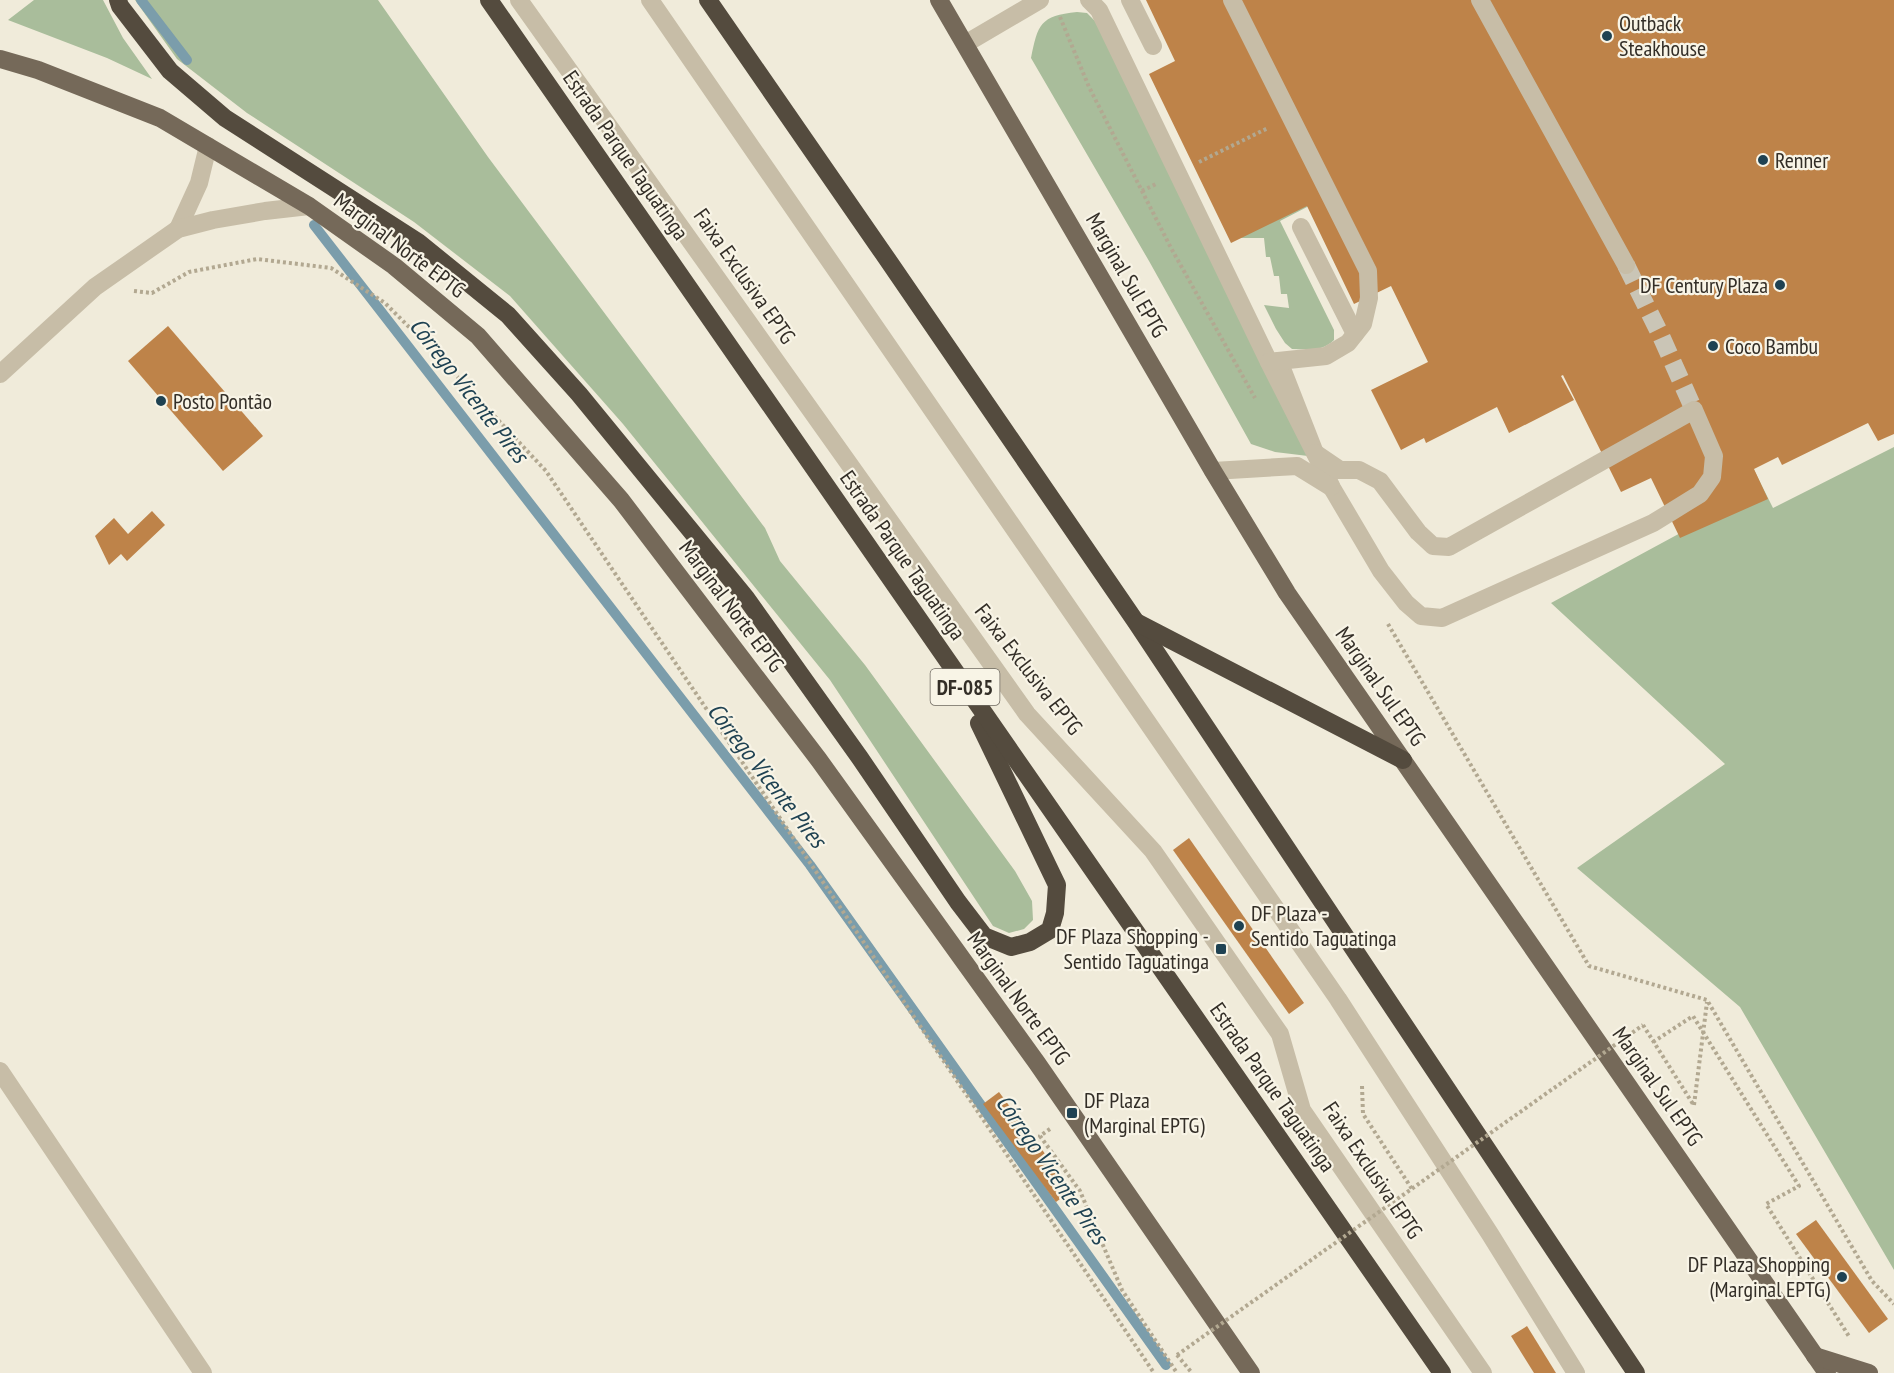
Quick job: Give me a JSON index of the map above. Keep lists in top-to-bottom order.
{
  "streets": {
    "highway": ["Estrada Parque Taguatinga", "DF-085"],
    "main road": ["Marginal Norte EPTG", "Marginal Sul EPTG"],
    "street": ["Faixa Exclusiva EPTG"]
  },
  "water": ["Córrego Vicente Pires"],
  "places": {
    "other": [
      "Outback Steakhouse",
      "Renner",
      "DF Century Plaza",
      "Coco Bambu",
      "Posto Pontão",
      "DF Plaza - Sentido Taguatinga",
      "DF Plaza Shopping (Marginal EPTG)"
    ],
    "transit": ["DF Plaza Shopping - Sentido Taguatinga", "DF Plaza (Marginal EPTG)"]
  }
}
